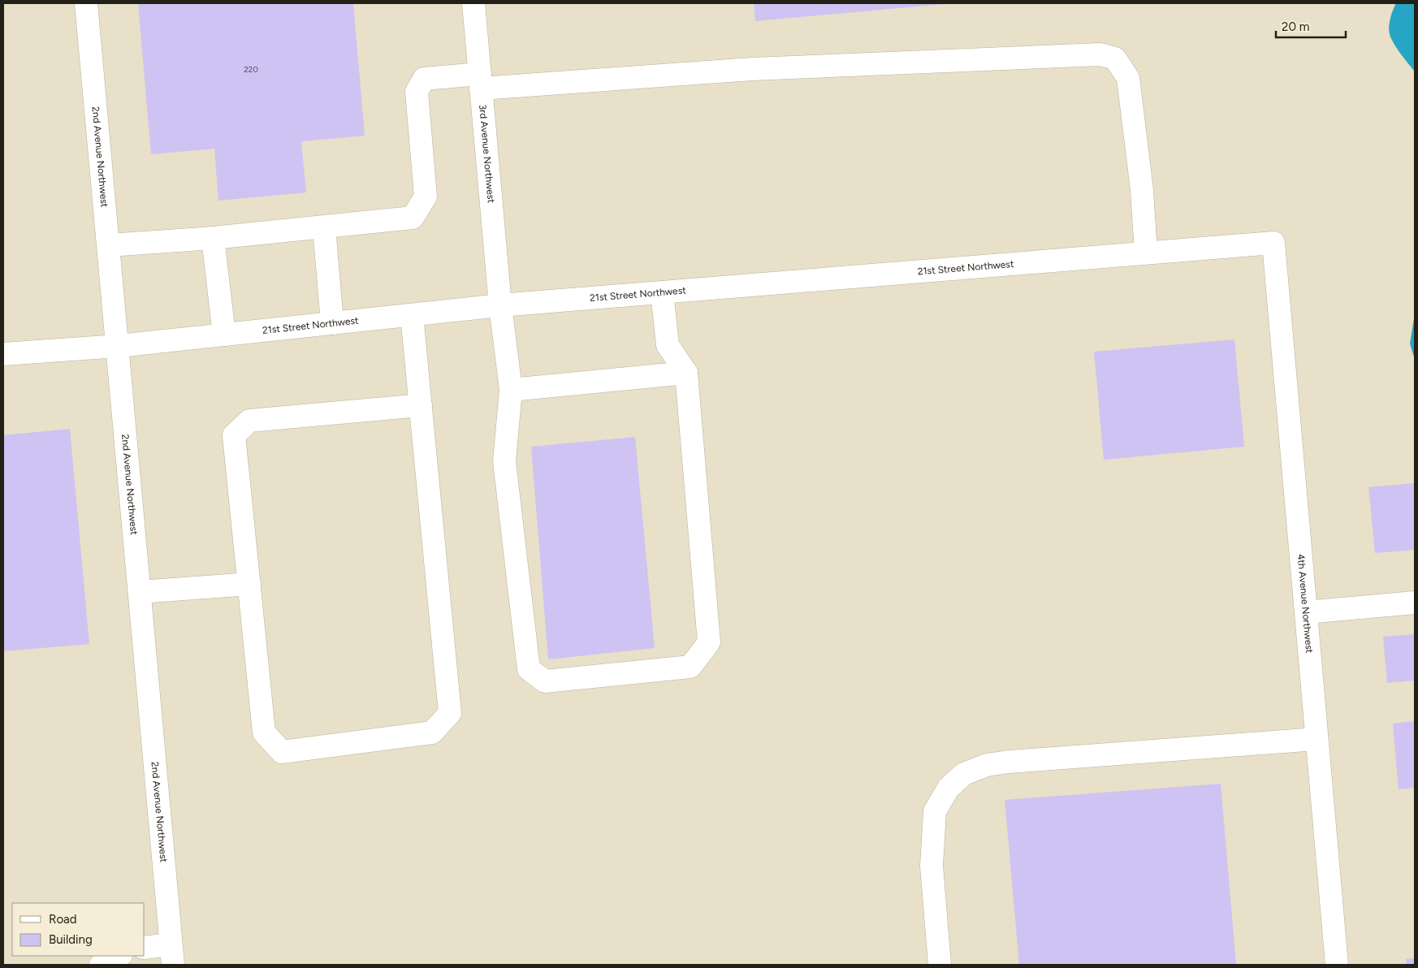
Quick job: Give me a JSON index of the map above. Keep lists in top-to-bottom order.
{
  "streets": {
    "street": [
      "3rd Avenue Northwest",
      "2nd Avenue Northwest",
      "21st Street Northwest",
      "4th Avenue Northwest"
    ]
  },
  "crossings": [
    ["3rd Avenue Northwest", "21st Street Northwest"],
    ["2nd Avenue Northwest", "21st Street Northwest"],
    ["21st Street Northwest", "4th Avenue Northwest"]
  ],
  "house_numbers": ["220"],
  "legend": ["Road", "Building"],
  "scale_bar": "20 m"
}
